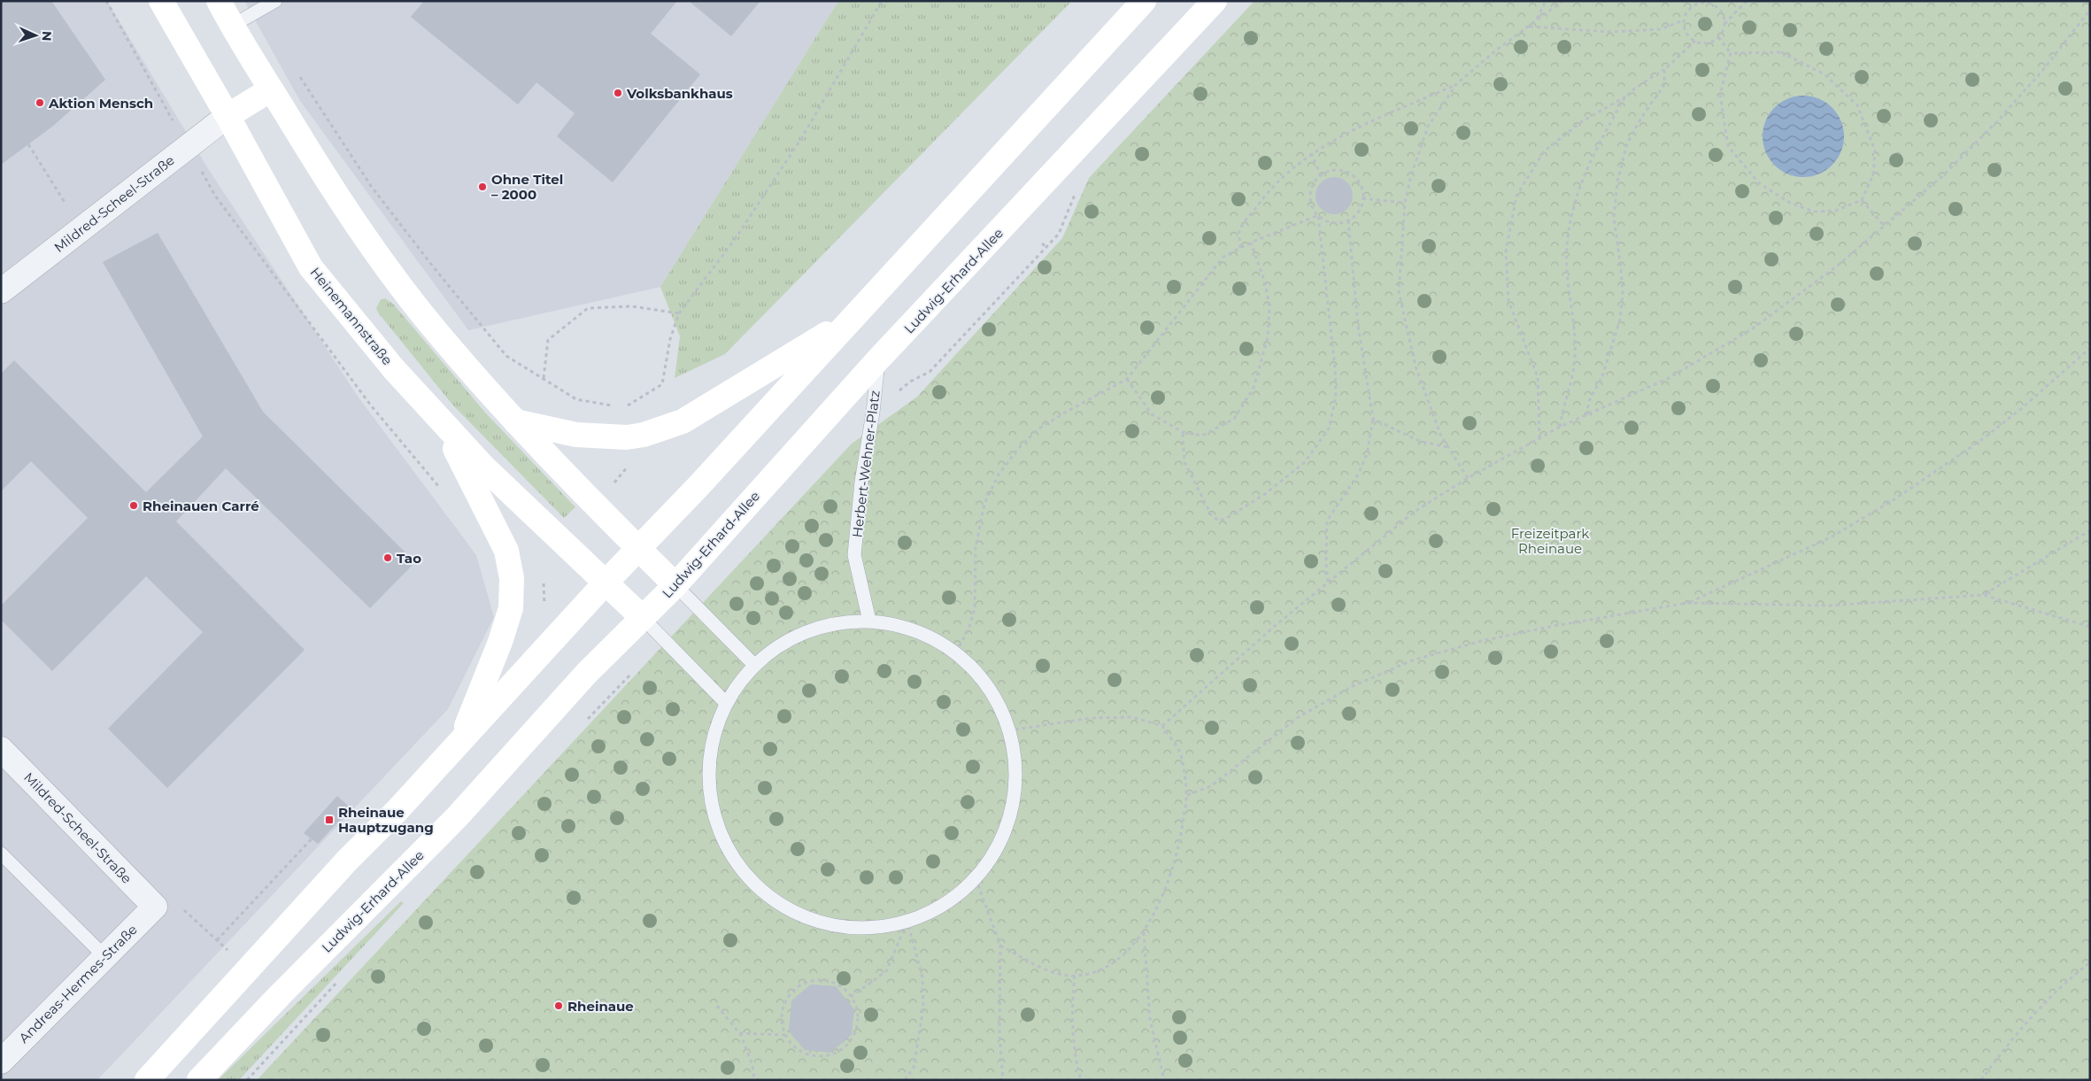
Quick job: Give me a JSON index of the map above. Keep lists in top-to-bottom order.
{
  "streets": {
    "main road": ["Ludwig-Erhard-Allee", "Heinemannstraße"],
    "street": ["Mildred-Scheel-Straße", "Andreas-Hermes-Straße"],
    "lane": ["Herbert-Wehner-Platz"]
  },
  "crossings": [
    ["Mildred-Scheel-Straße", "Heinemannstraße"],
    ["Mildred-Scheel-Straße", "Andreas-Hermes-Straße"],
    ["Ludwig-Erhard-Allee", "Heinemannstraße"],
    ["Ludwig-Erhard-Allee", "Herbert-Wehner-Platz"]
  ],
  "parks": ["Freizeitpark Rheinaue"],
  "places": {
    "other": [
      "Volksbankhaus",
      "Aktion Mensch",
      "Ohne Titel – 2000",
      "Rheinauen Carré",
      "Tao",
      "Rheinaue"
    ],
    "transit": ["Rheinaue Hauptzugang"]
  },
  "north": "right"
}
